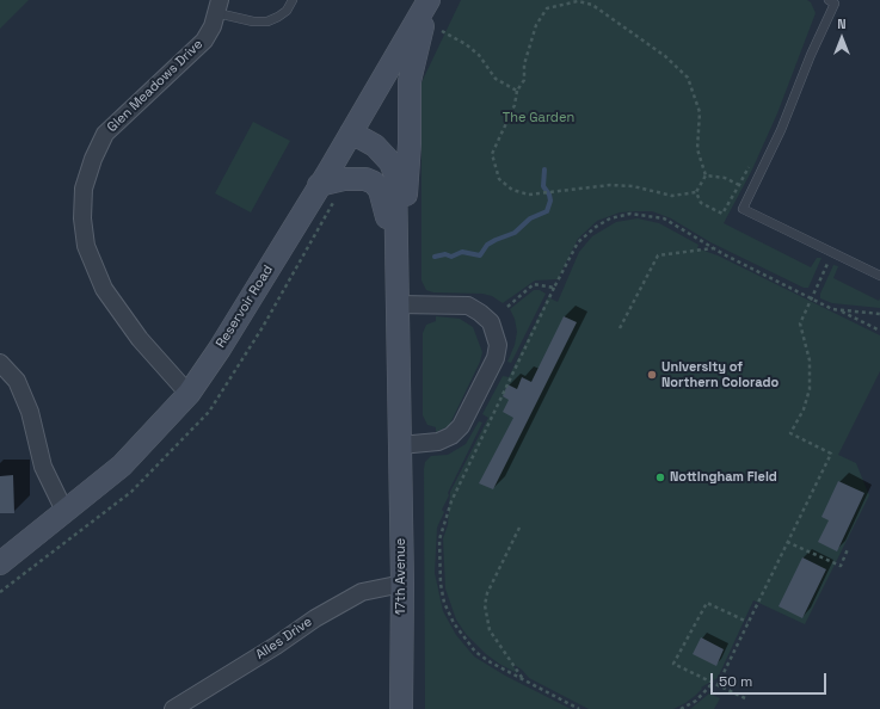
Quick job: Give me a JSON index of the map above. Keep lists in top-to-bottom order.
{
  "streets": {
    "street": [
      "Glen Meadows Drive",
      "Reservoir Road",
      "17th Avenue",
      "Alles Drive"
    ]
  },
  "crossings": [
    ["Glen Meadows Drive", "Reservoir Road"],
    ["Reservoir Road", "17th Avenue"],
    ["17th Avenue", "Alles Drive"]
  ],
  "parks": ["The Garden"],
  "places": ["University of Northern Colorado", "Nottingham Field"],
  "scale_bar": "50 m",
  "north": "top"
}
